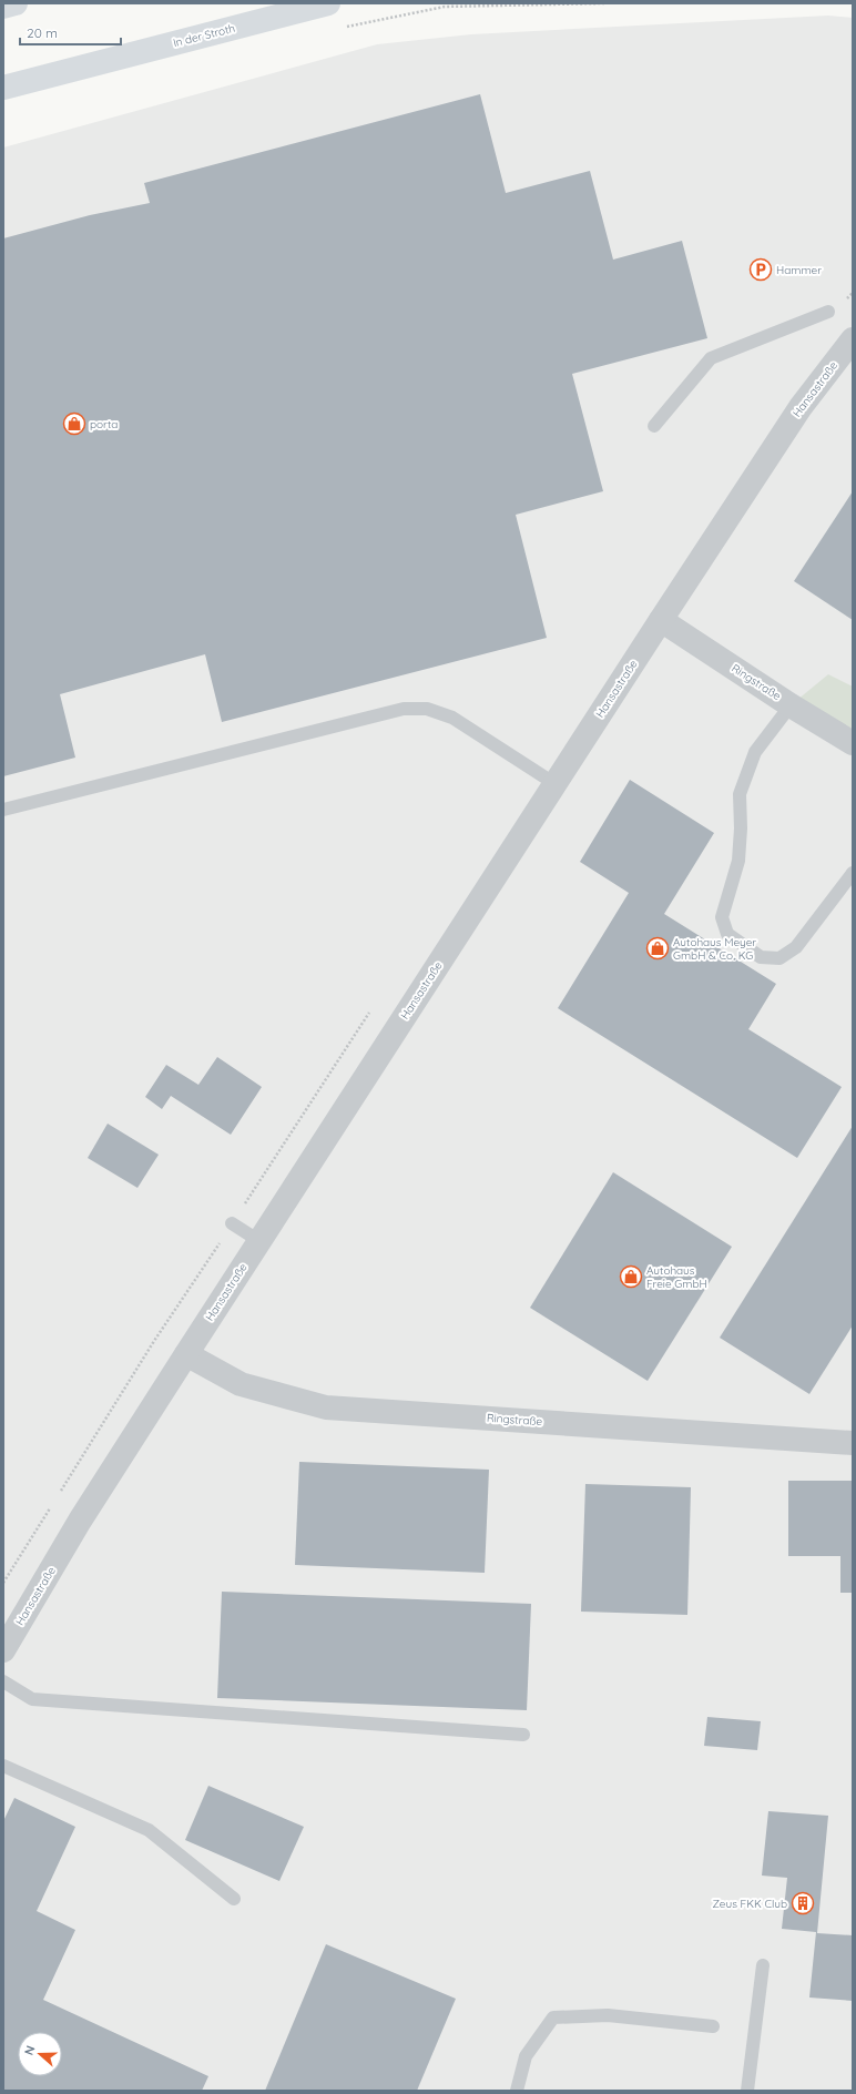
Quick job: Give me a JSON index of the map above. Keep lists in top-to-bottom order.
{
  "streets": {
    "main road": ["In der Stroth"],
    "street": ["Hansastraße", "Ringstraße"]
  },
  "crossings": [
    ["Hansastraße", "Ringstraße"]
  ],
  "places": {
    "parking": ["Hammer"],
    "shop": ["porta", "Autohaus Meyer GmbH & Co. KG", "Autohaus Freie GmbH"],
    "building": ["Zeus FKK Club"]
  },
  "scale_bar": "20 m",
  "north": "left"
}
